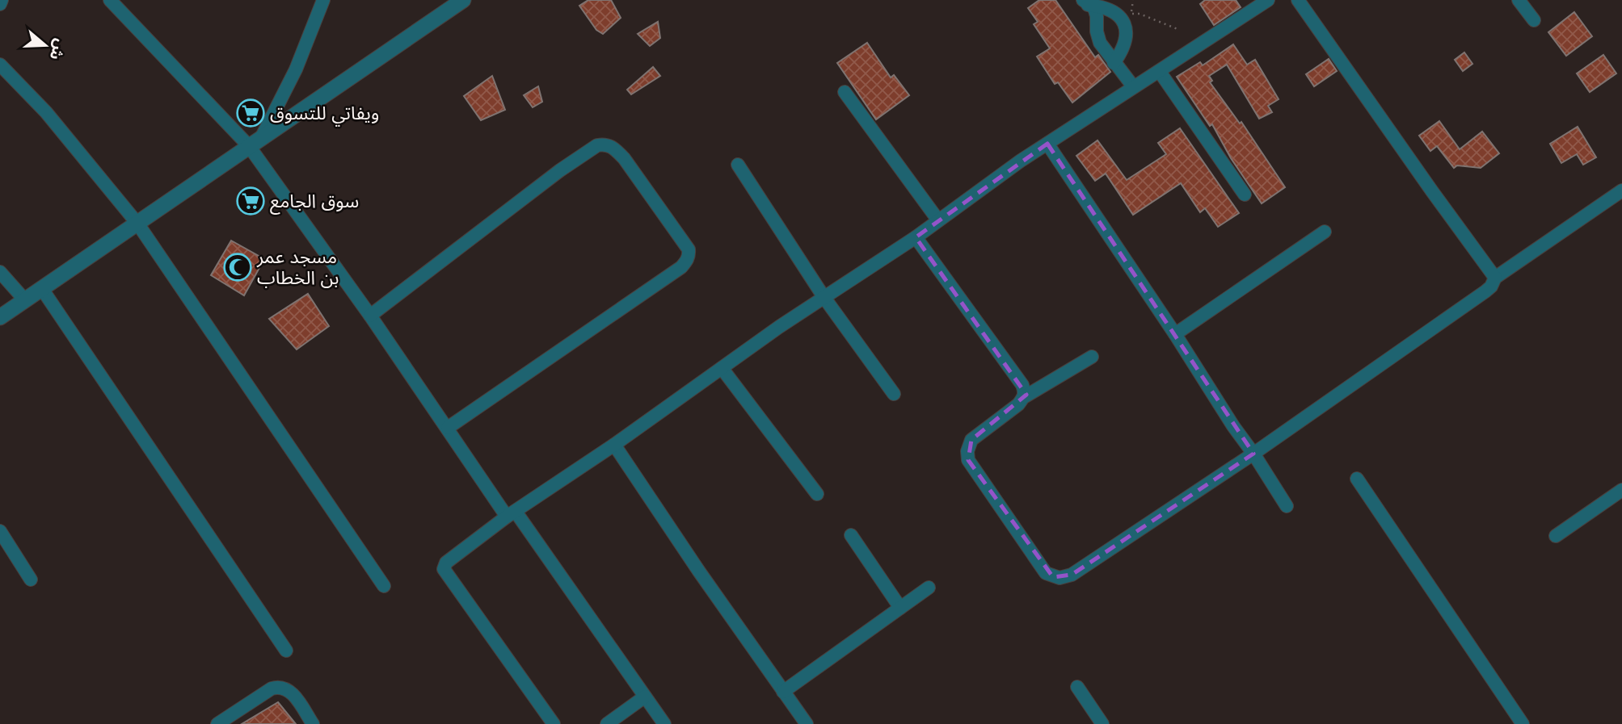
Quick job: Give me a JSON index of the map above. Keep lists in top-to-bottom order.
{
  "places": {
    "supermarket": ["ويفاتي للتسوق", "سوق الجامع"],
    "mosque": ["مسجد عمر بن الخطاب"]
  },
  "north": "right"
}
